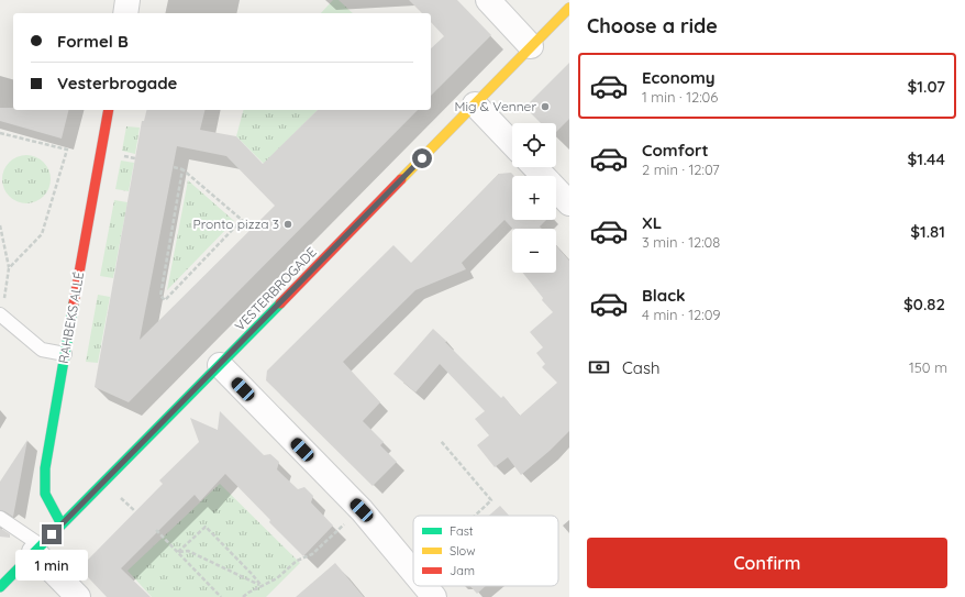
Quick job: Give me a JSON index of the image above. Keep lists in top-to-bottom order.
{
  "streets": {
    "street": ["VESTERBROGADE", "RAHBEKS ALLÉ"]
  },
  "crossings": [
    ["VESTERBROGADE", "RAHBEKS ALLÉ"]
  ],
  "places": ["Mig & Venner", "Pronto pizza 3"],
  "legend": ["Fast", "Slow", "Jam"],
  "page": {
    "heading": "Choose a ride",
    "banner": ["Formel B", "Vesterbrogade"],
    "list": [
      {
        "name": "Economy",
        "note": "1 min · 12:06",
        "value": "$1.07"
      },
      {
        "name": "Comfort",
        "note": "2 min · 12:07",
        "value": "$1.44"
      },
      {
        "name": "XL",
        "note": "3 min · 12:08",
        "value": "$1.81"
      },
      {
        "name": "Black",
        "note": "4 min · 12:09",
        "value": "$0.82"
      }
    ],
    "map_buttons": ["+", "−"],
    "pay": ["Cash", "150 m"],
    "buttons": "Confirm",
    "bubble": "1 min"
  }
}
